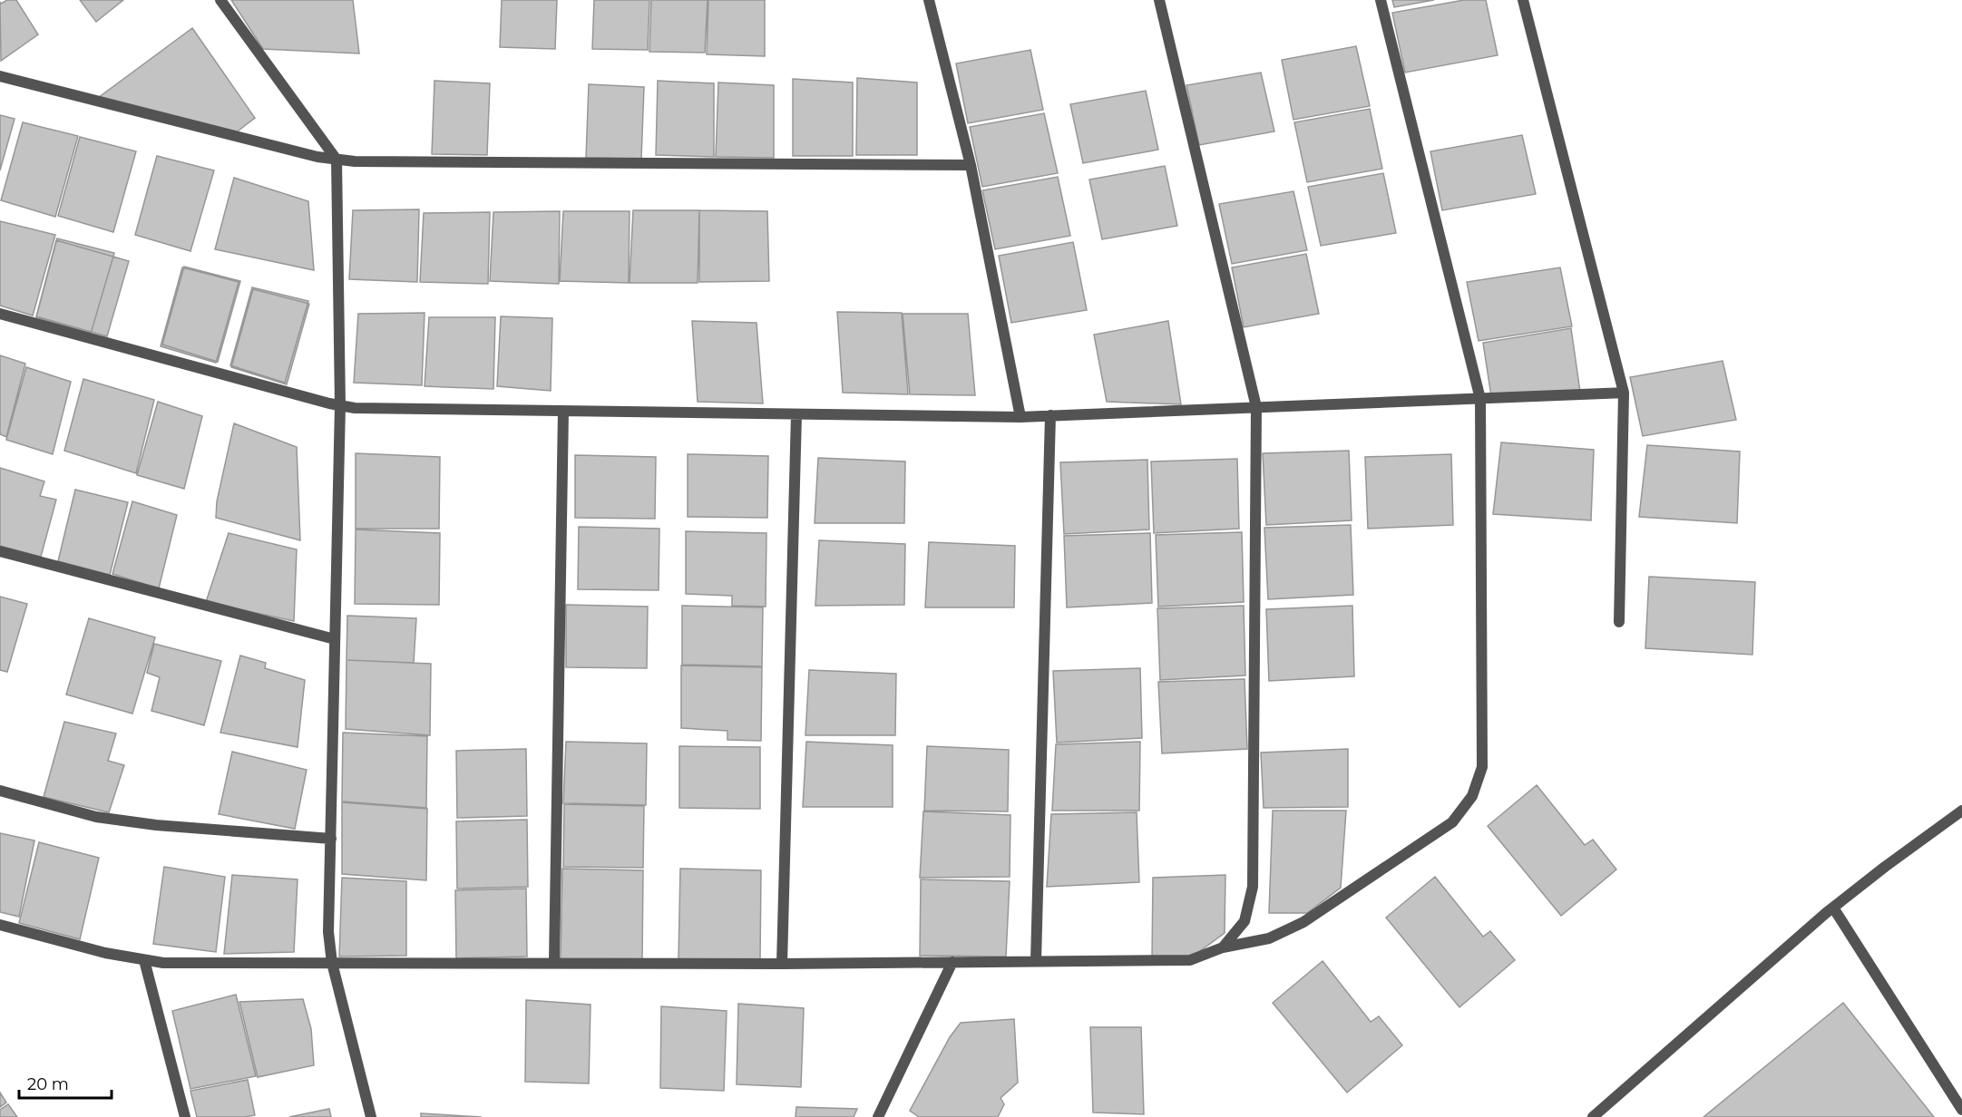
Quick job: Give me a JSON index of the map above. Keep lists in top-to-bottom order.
{
  "scale_bar": "20 m"
}
